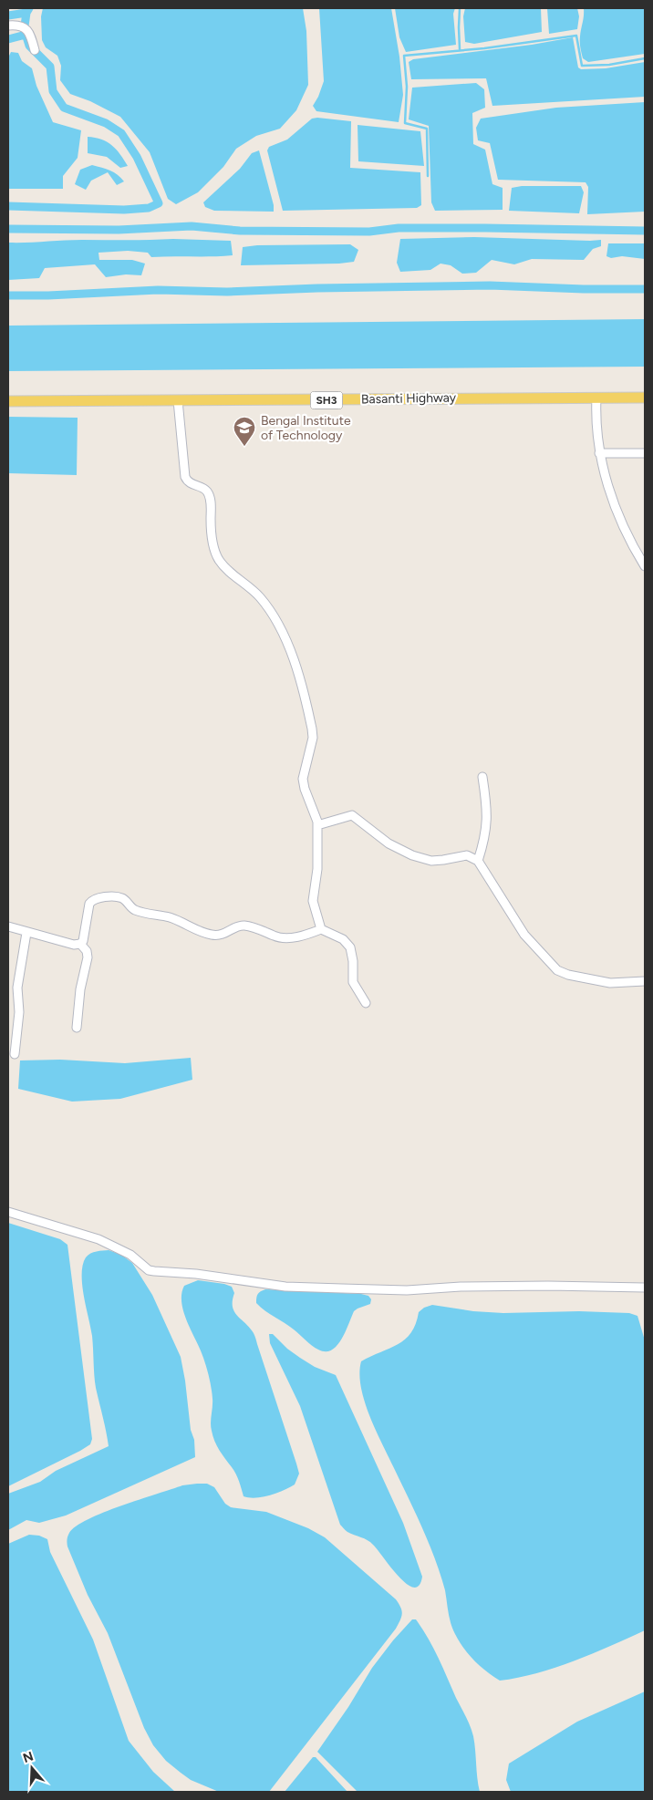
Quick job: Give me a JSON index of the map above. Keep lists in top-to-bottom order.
{
  "streets": {
    "main road": ["Basanti Highway", "SH3"]
  },
  "places": {
    "school or university": ["Bengal Institute of Technology"]
  },
  "north": "top"
}
